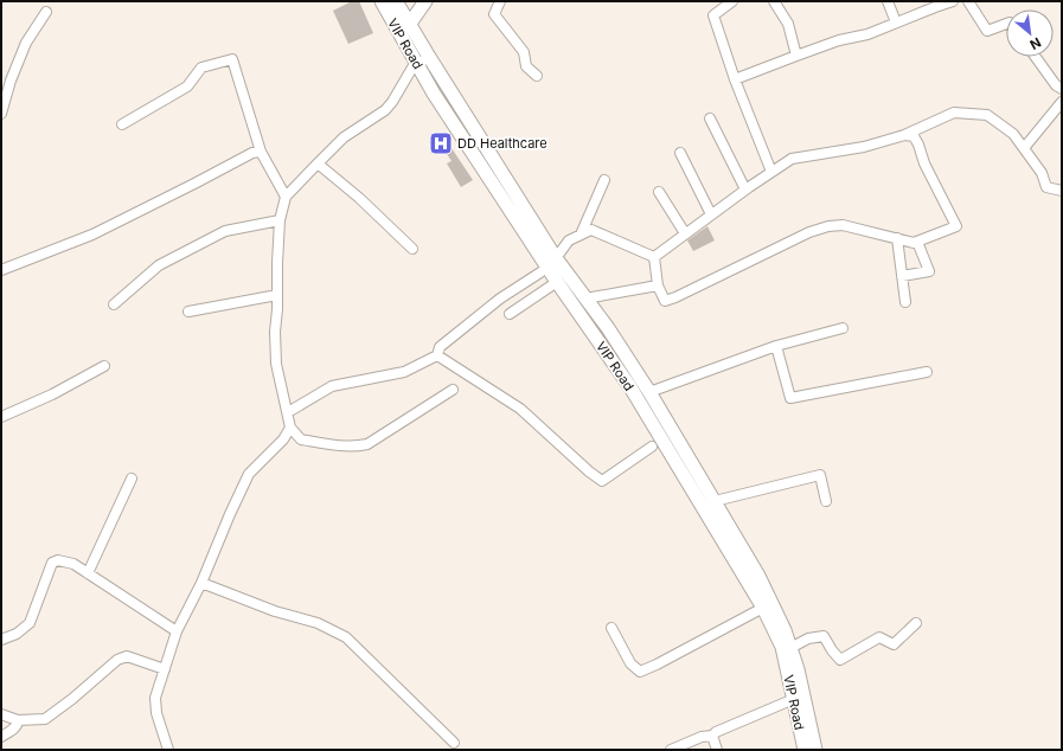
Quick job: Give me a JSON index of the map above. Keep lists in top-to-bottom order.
{
  "streets": {
    "main road": ["VIP Road"]
  },
  "places": {
    "hospital": ["DD Healthcare"]
  },
  "north": "bottom right"
}
